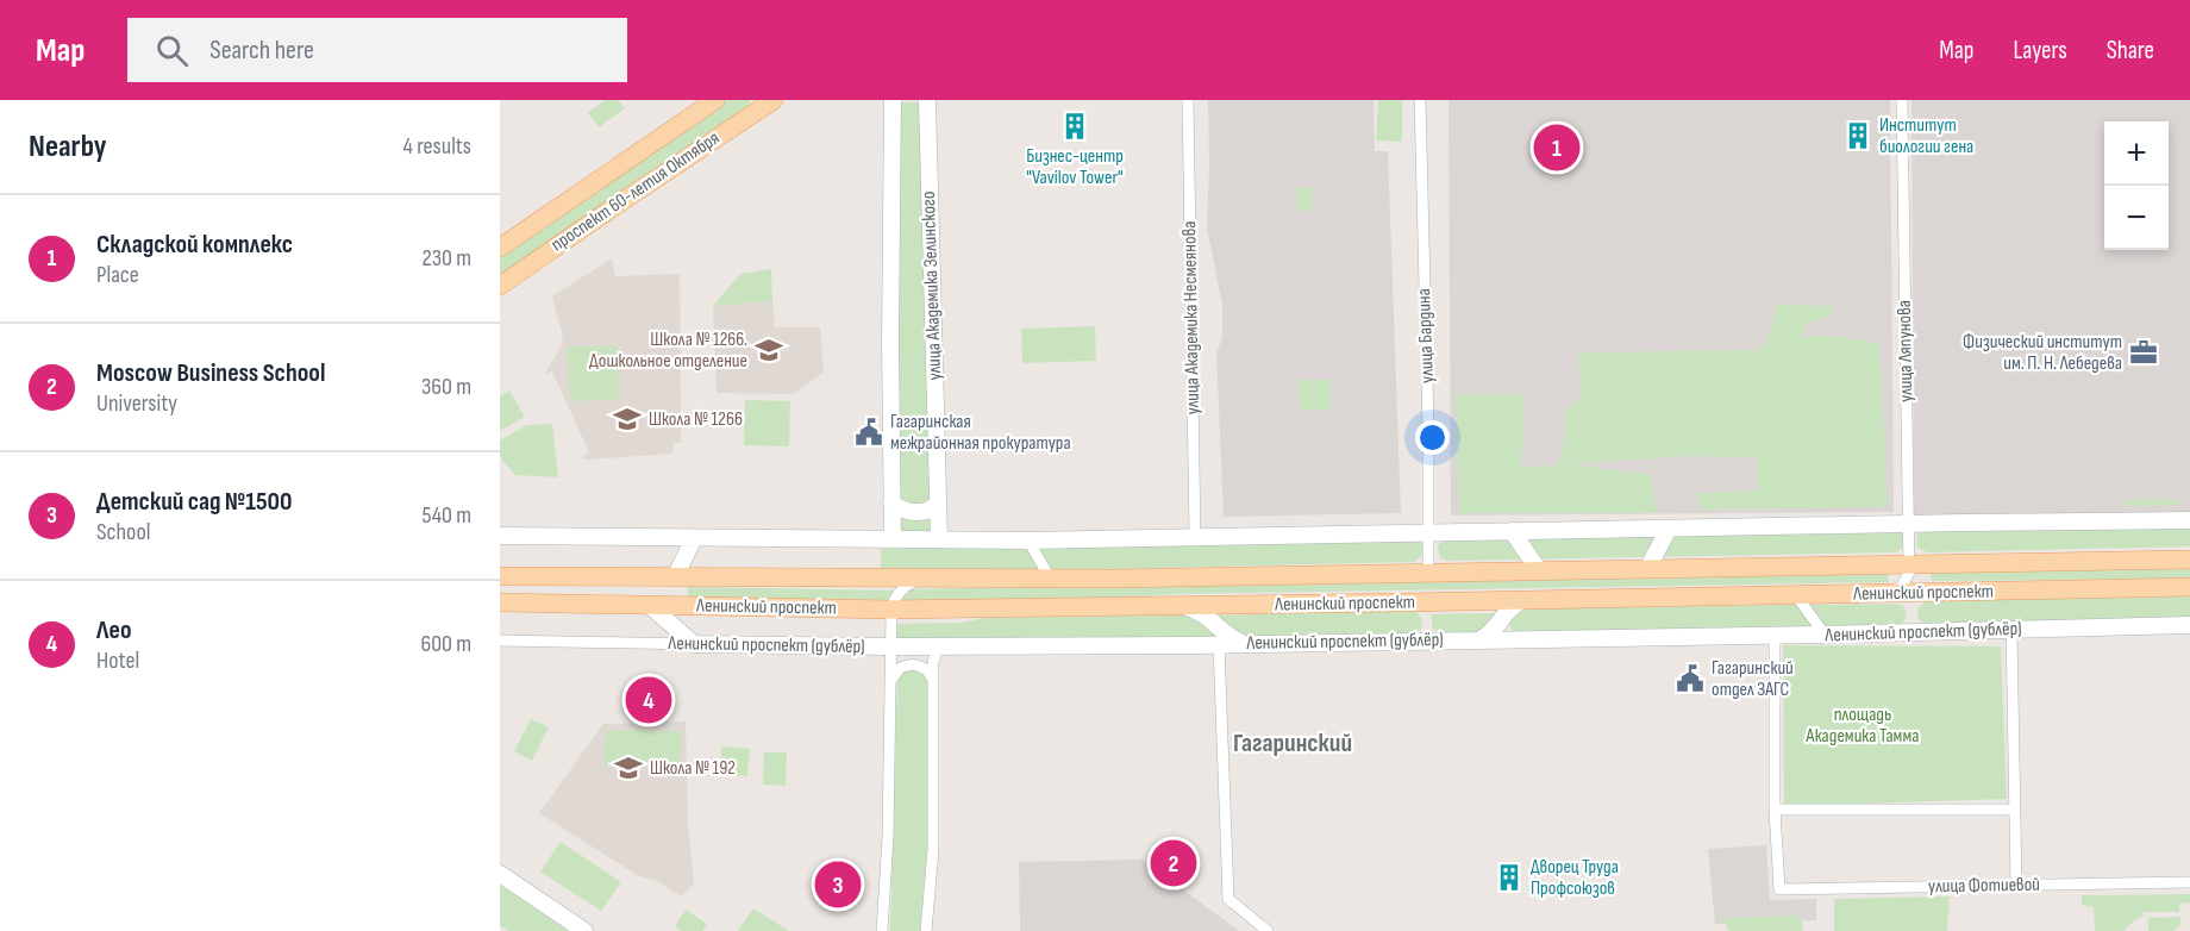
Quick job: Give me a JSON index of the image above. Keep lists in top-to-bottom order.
{
  "streets": {
    "main road": ["проспект 60-летия Октября", "Ленинский проспект"],
    "street": [
      "улица Академика Зелинского",
      "улица Академика Несмеянова",
      "улица Бардина",
      "улица Ляпунова",
      "Ленинский проспект (дублёр)",
      "улица Фотиевой"
    ]
  },
  "crossings": [
    ["улица Бардина", "Ленинский проспект"],
    ["улица Ляпунова", "Ленинский проспект"]
  ],
  "districts": ["Гагаринский"],
  "parks": ["площадь Академика Тамма"],
  "places": {
    "building": ["Бизнес-центр \"Vavilov Tower\"", "Институт биологии гена", "Дворец Труда Профсоюзов"],
    "school or university": ["Школа № 1266. Дошкольное отделение", "Школа № 1266", "Школа № 192"],
    "office": ["Физический институт им. П. Н. Лебедева"],
    "public building": ["Гагаринская межрайонная прокуратура", "Гагаринский отдел ЗАГС"]
  },
  "page": {
    "header": "Map",
    "search": "Search here",
    "nav": ["Map", "Layers", "Share"],
    "heading": ["Nearby", "4 results"],
    "map_buttons": ["+", "−"],
    "pins": [
      "1",
      "4",
      "2",
      "3"
    ],
    "list": [
      {
        "mark": "1",
        "name": "Складской комплекс",
        "note": "Place",
        "value": "230 m"
      },
      {
        "mark": "2",
        "name": "Moscow Business School",
        "note": "University",
        "value": "360 m"
      },
      {
        "mark": "3",
        "name": "Детский сад №1500",
        "note": "School",
        "value": "540 m"
      },
      {
        "mark": "4",
        "name": "Лео",
        "note": "Hotel",
        "value": "600 m"
      }
    ]
  }
}
